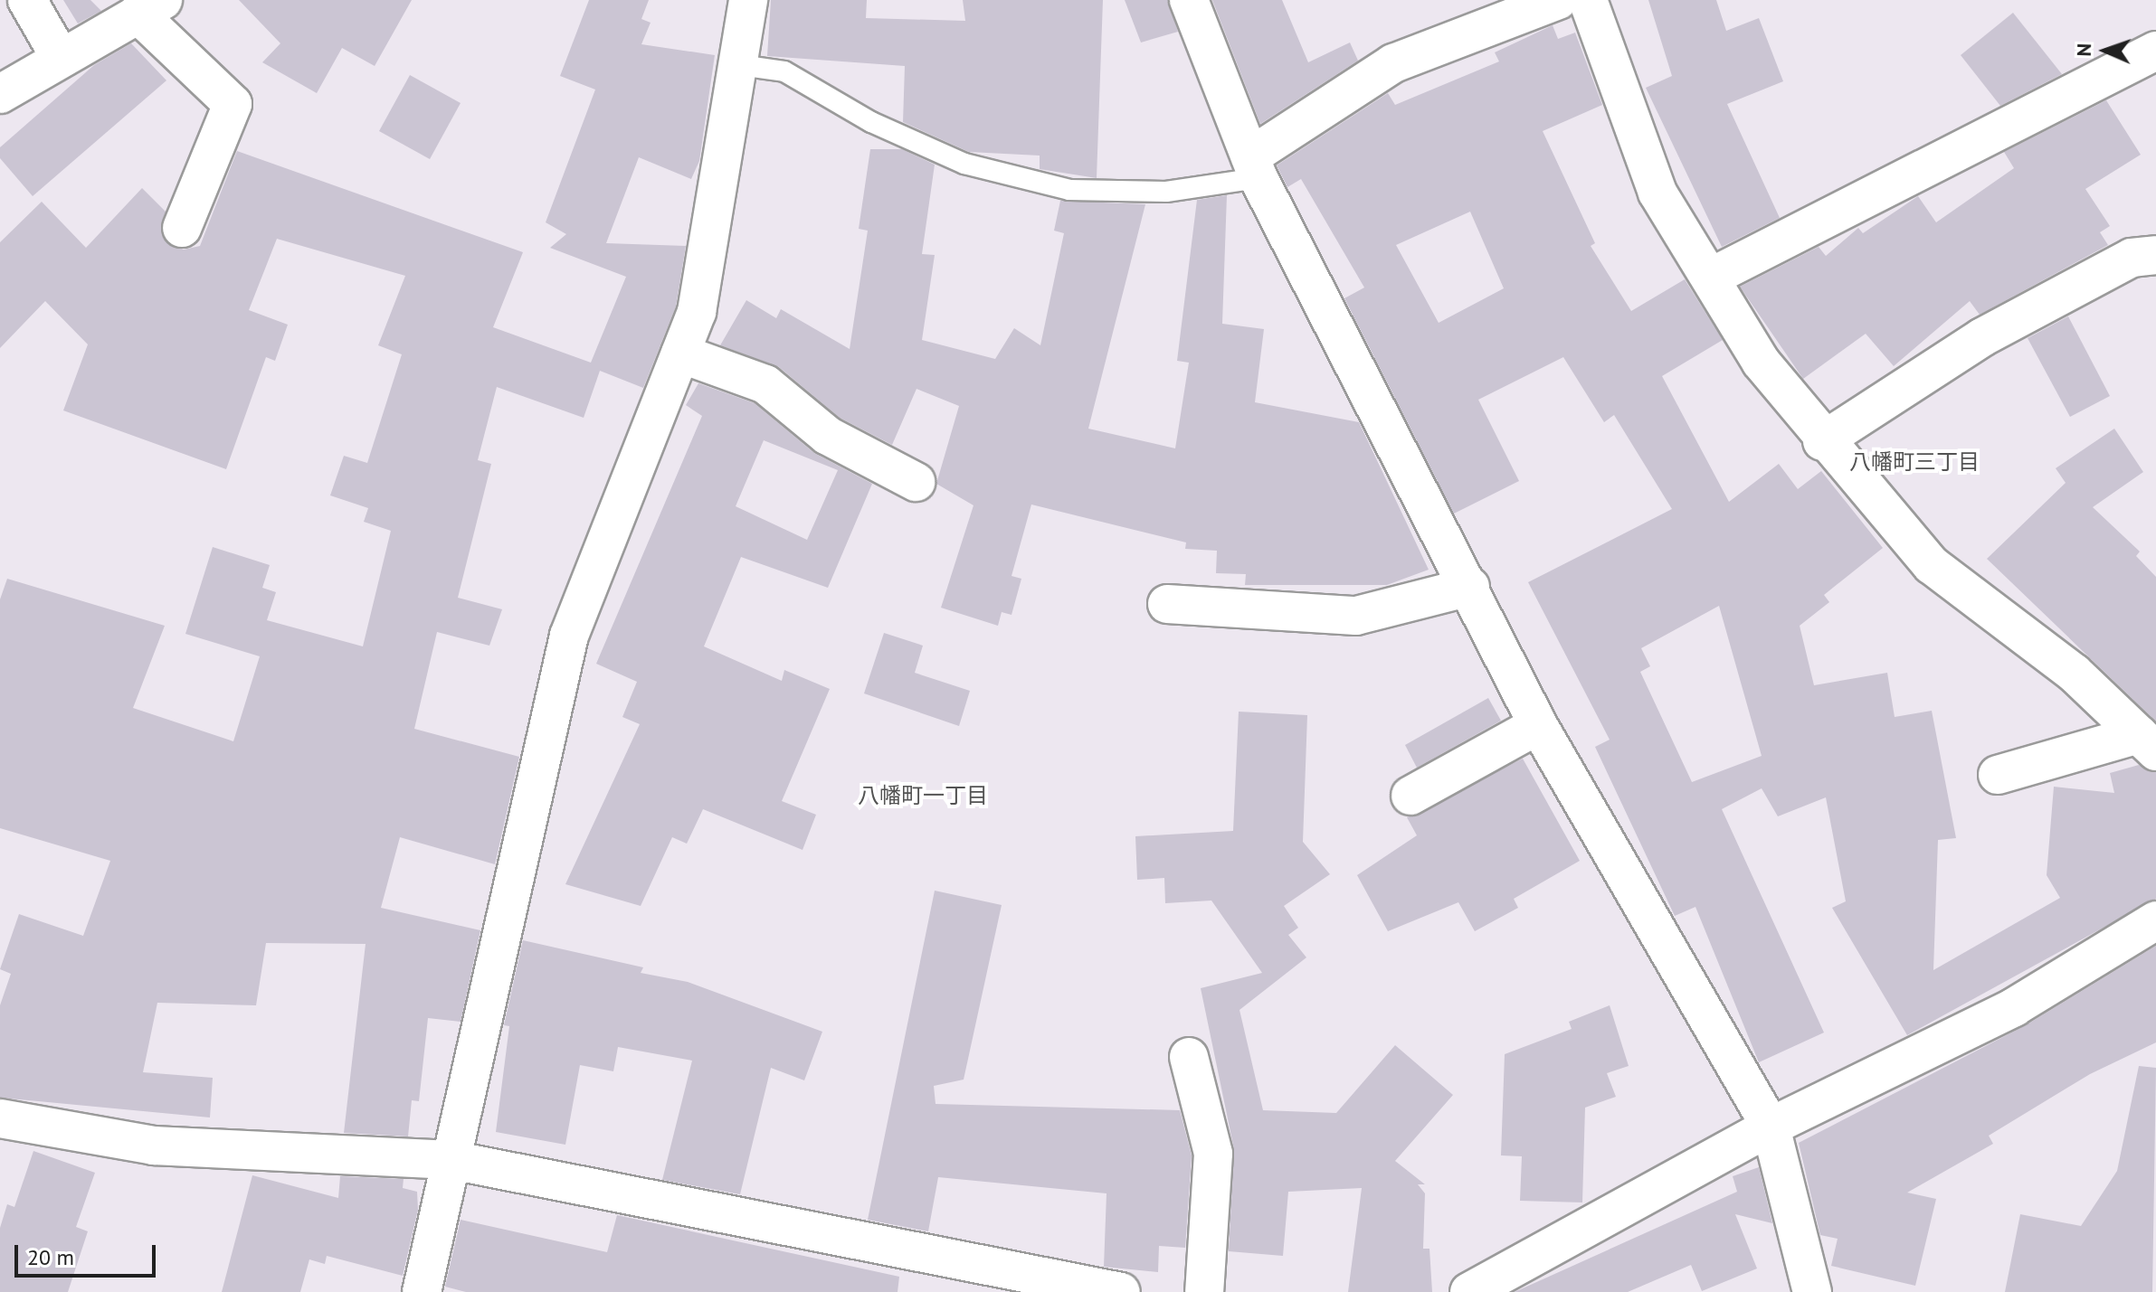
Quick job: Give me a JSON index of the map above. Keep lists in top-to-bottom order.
{
  "districts": ["八幡町三丁目", "八幡町一丁目"],
  "scale_bar": "20 m",
  "north": "left"
}
